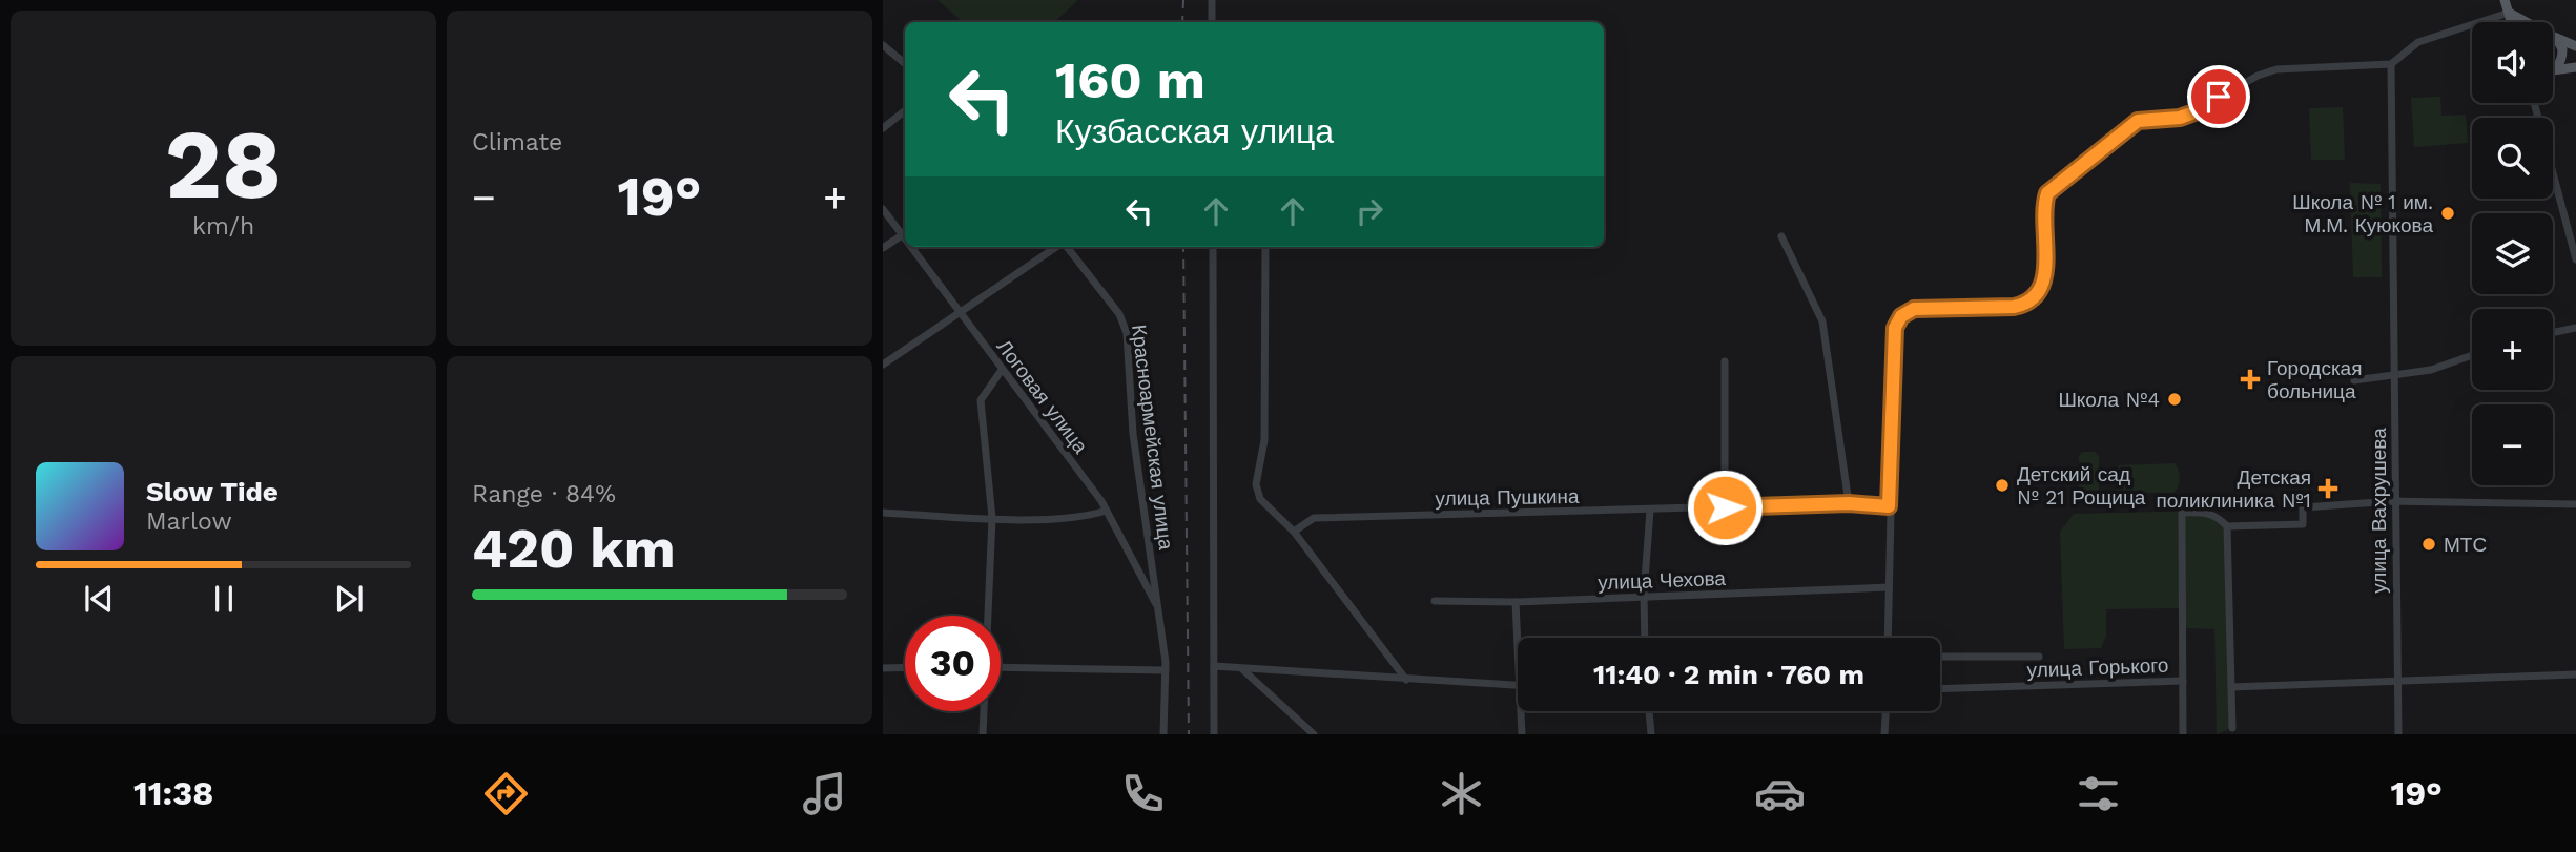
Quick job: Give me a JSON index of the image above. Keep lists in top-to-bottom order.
{
  "streets": {
    "street": [
      "Логовая улица",
      "Красноармейская улица",
      "улица Пушкина",
      "улица Вахрушева",
      "улица Чехова",
      "улица Горького"
    ]
  },
  "crossings": [
    ["Логовая улица", "Красноармейская улица"]
  ],
  "places": {
    "other": [
      "Школа № 1 им. М.М. Куюкова",
      "Школа №4",
      "Детский сад № 21 Рощица",
      "МТС"
    ],
    "health": ["Городская больница", "Детская поликлиника №1"]
  },
  "page": {
    "tile": [
      ["28", "km/h"],
      "Climate",
      ["Range · 84%", "420 km"]
    ],
    "map_buttons": ["+", "−"],
    "turn": ["160 m", "Кузбасская улица"],
    "heat": ["−", "19°", "+"],
    "song": ["Slow Tide", "Marlow"],
    "limit": "30",
    "trip": "11:40 · 2 min · 760 m",
    "tabs": ["11:38", "19°"]
  }
}
